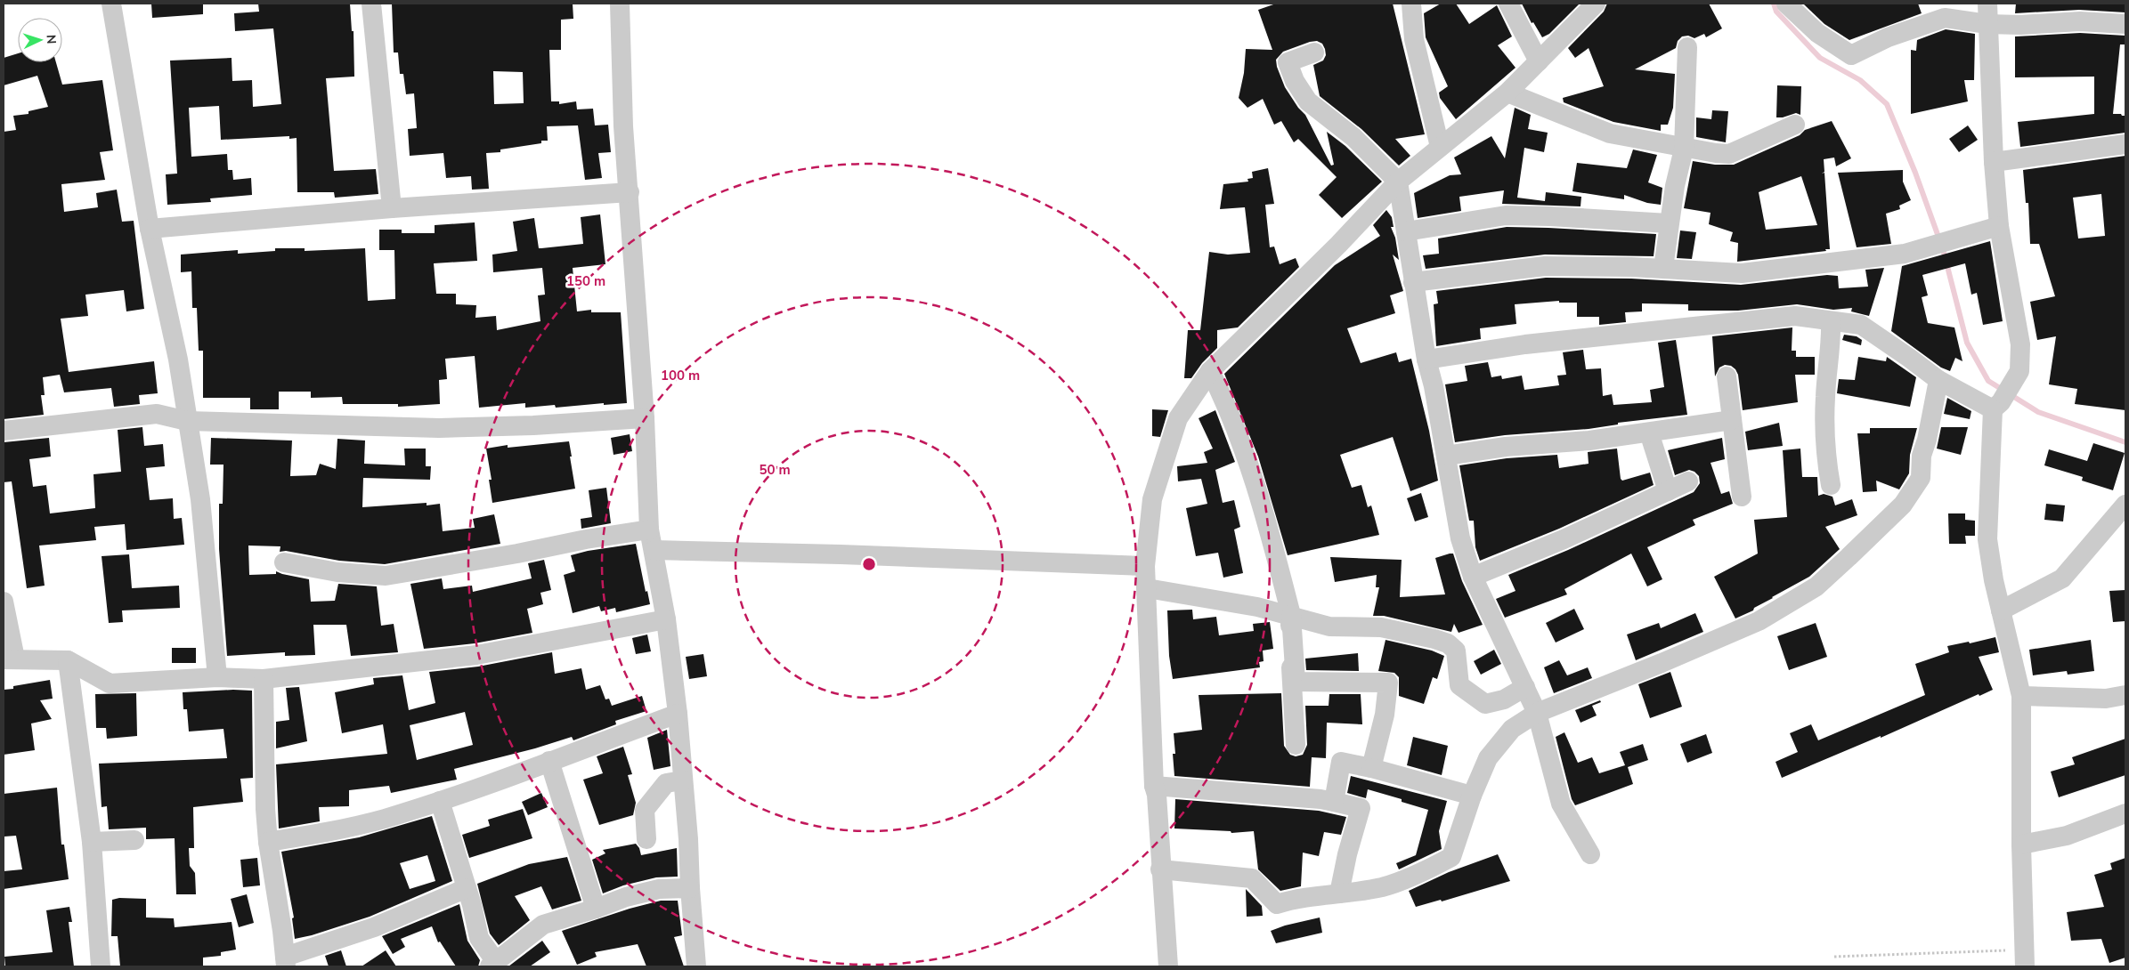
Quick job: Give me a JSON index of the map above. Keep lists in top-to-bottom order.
{
  "north": "right",
  "rings": ["150 m", "100 m", "50 m"]
}
